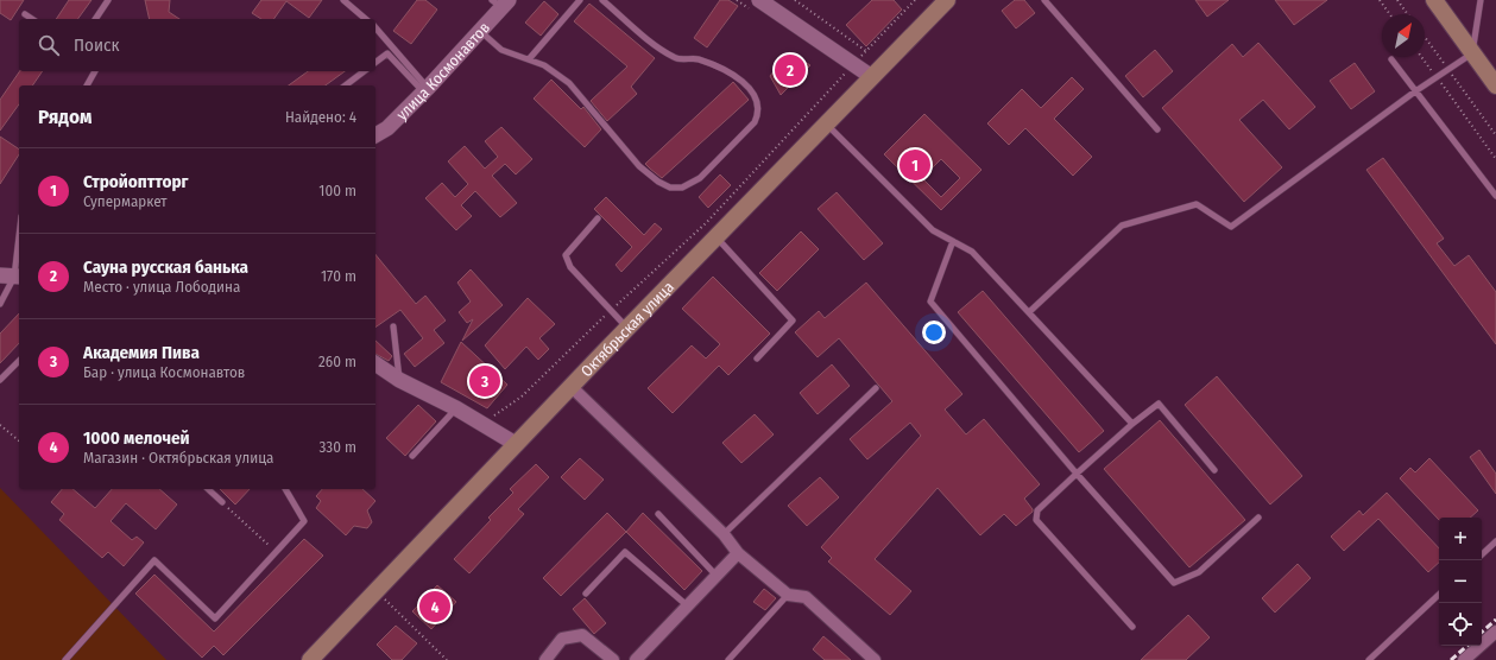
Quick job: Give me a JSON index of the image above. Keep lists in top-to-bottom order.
{
  "streets": {
    "main road": ["Октябрьская улица"],
    "street": ["улица Космонавтов"]
  },
  "north": "top right",
  "page": {
    "search": "Поиск",
    "pins": [
      "2",
      "1",
      "3",
      "4"
    ],
    "heading": ["Рядом", "Найдено: 4"],
    "list": [
      {
        "mark": "1",
        "name": "Стройоптторг",
        "note": "Супермаркет",
        "value": "100 m"
      },
      {
        "mark": "2",
        "name": "Сауна русская банька",
        "note": "Место · улица Лободина",
        "value": "170 m"
      },
      {
        "mark": "3",
        "name": "Академия Пива",
        "note": "Бар · улица Космонавтов",
        "value": "260 m"
      },
      {
        "mark": "4",
        "name": "1000 мелочей",
        "note": "Магазин · Октябрьская улица",
        "value": "330 m"
      }
    ],
    "map_buttons": ["+", "−"]
  }
}
